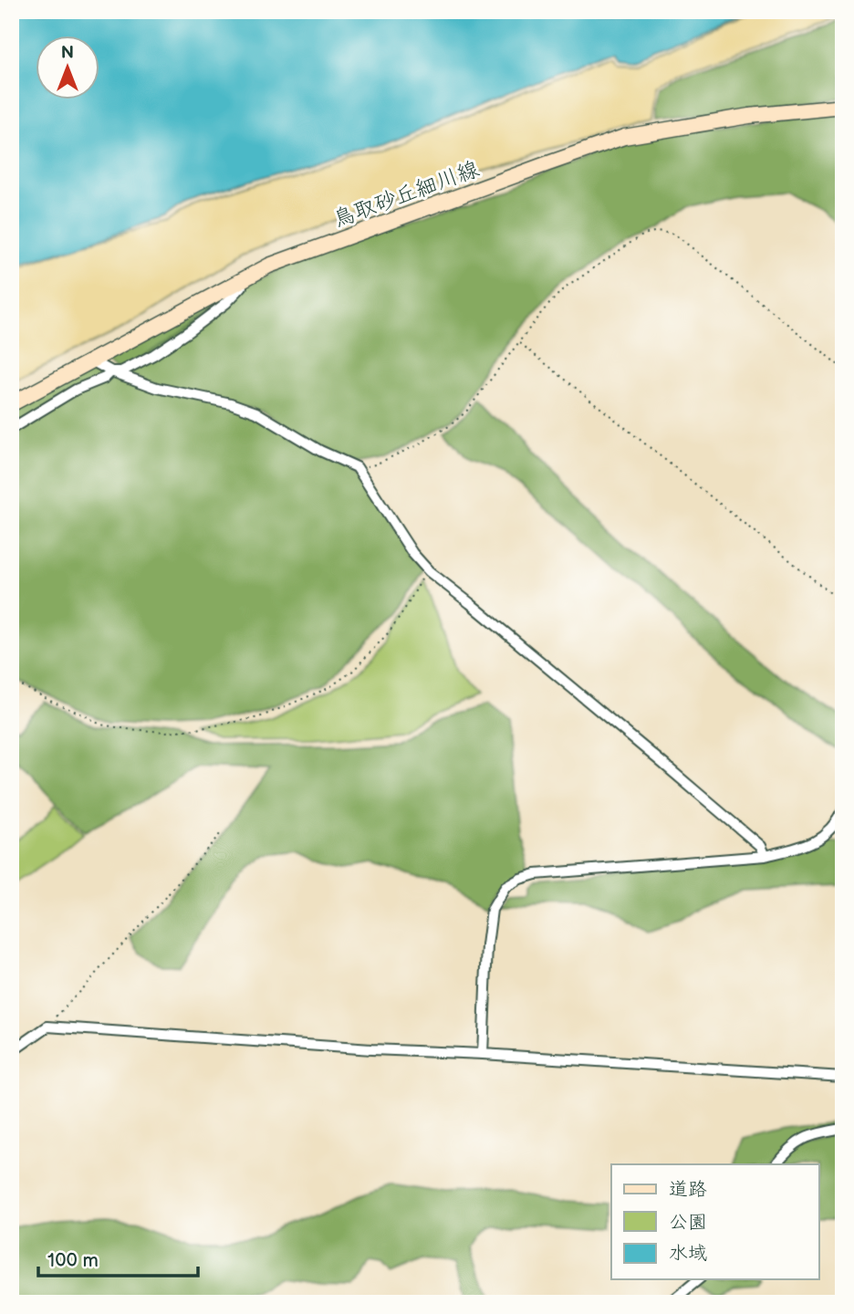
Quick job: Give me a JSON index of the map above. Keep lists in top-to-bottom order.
{
  "streets": {
    "main road": ["鳥取砂丘細川線"]
  },
  "legend": ["道路", "公園", "水域"],
  "scale_bar": "100 m",
  "north": "top"
}
